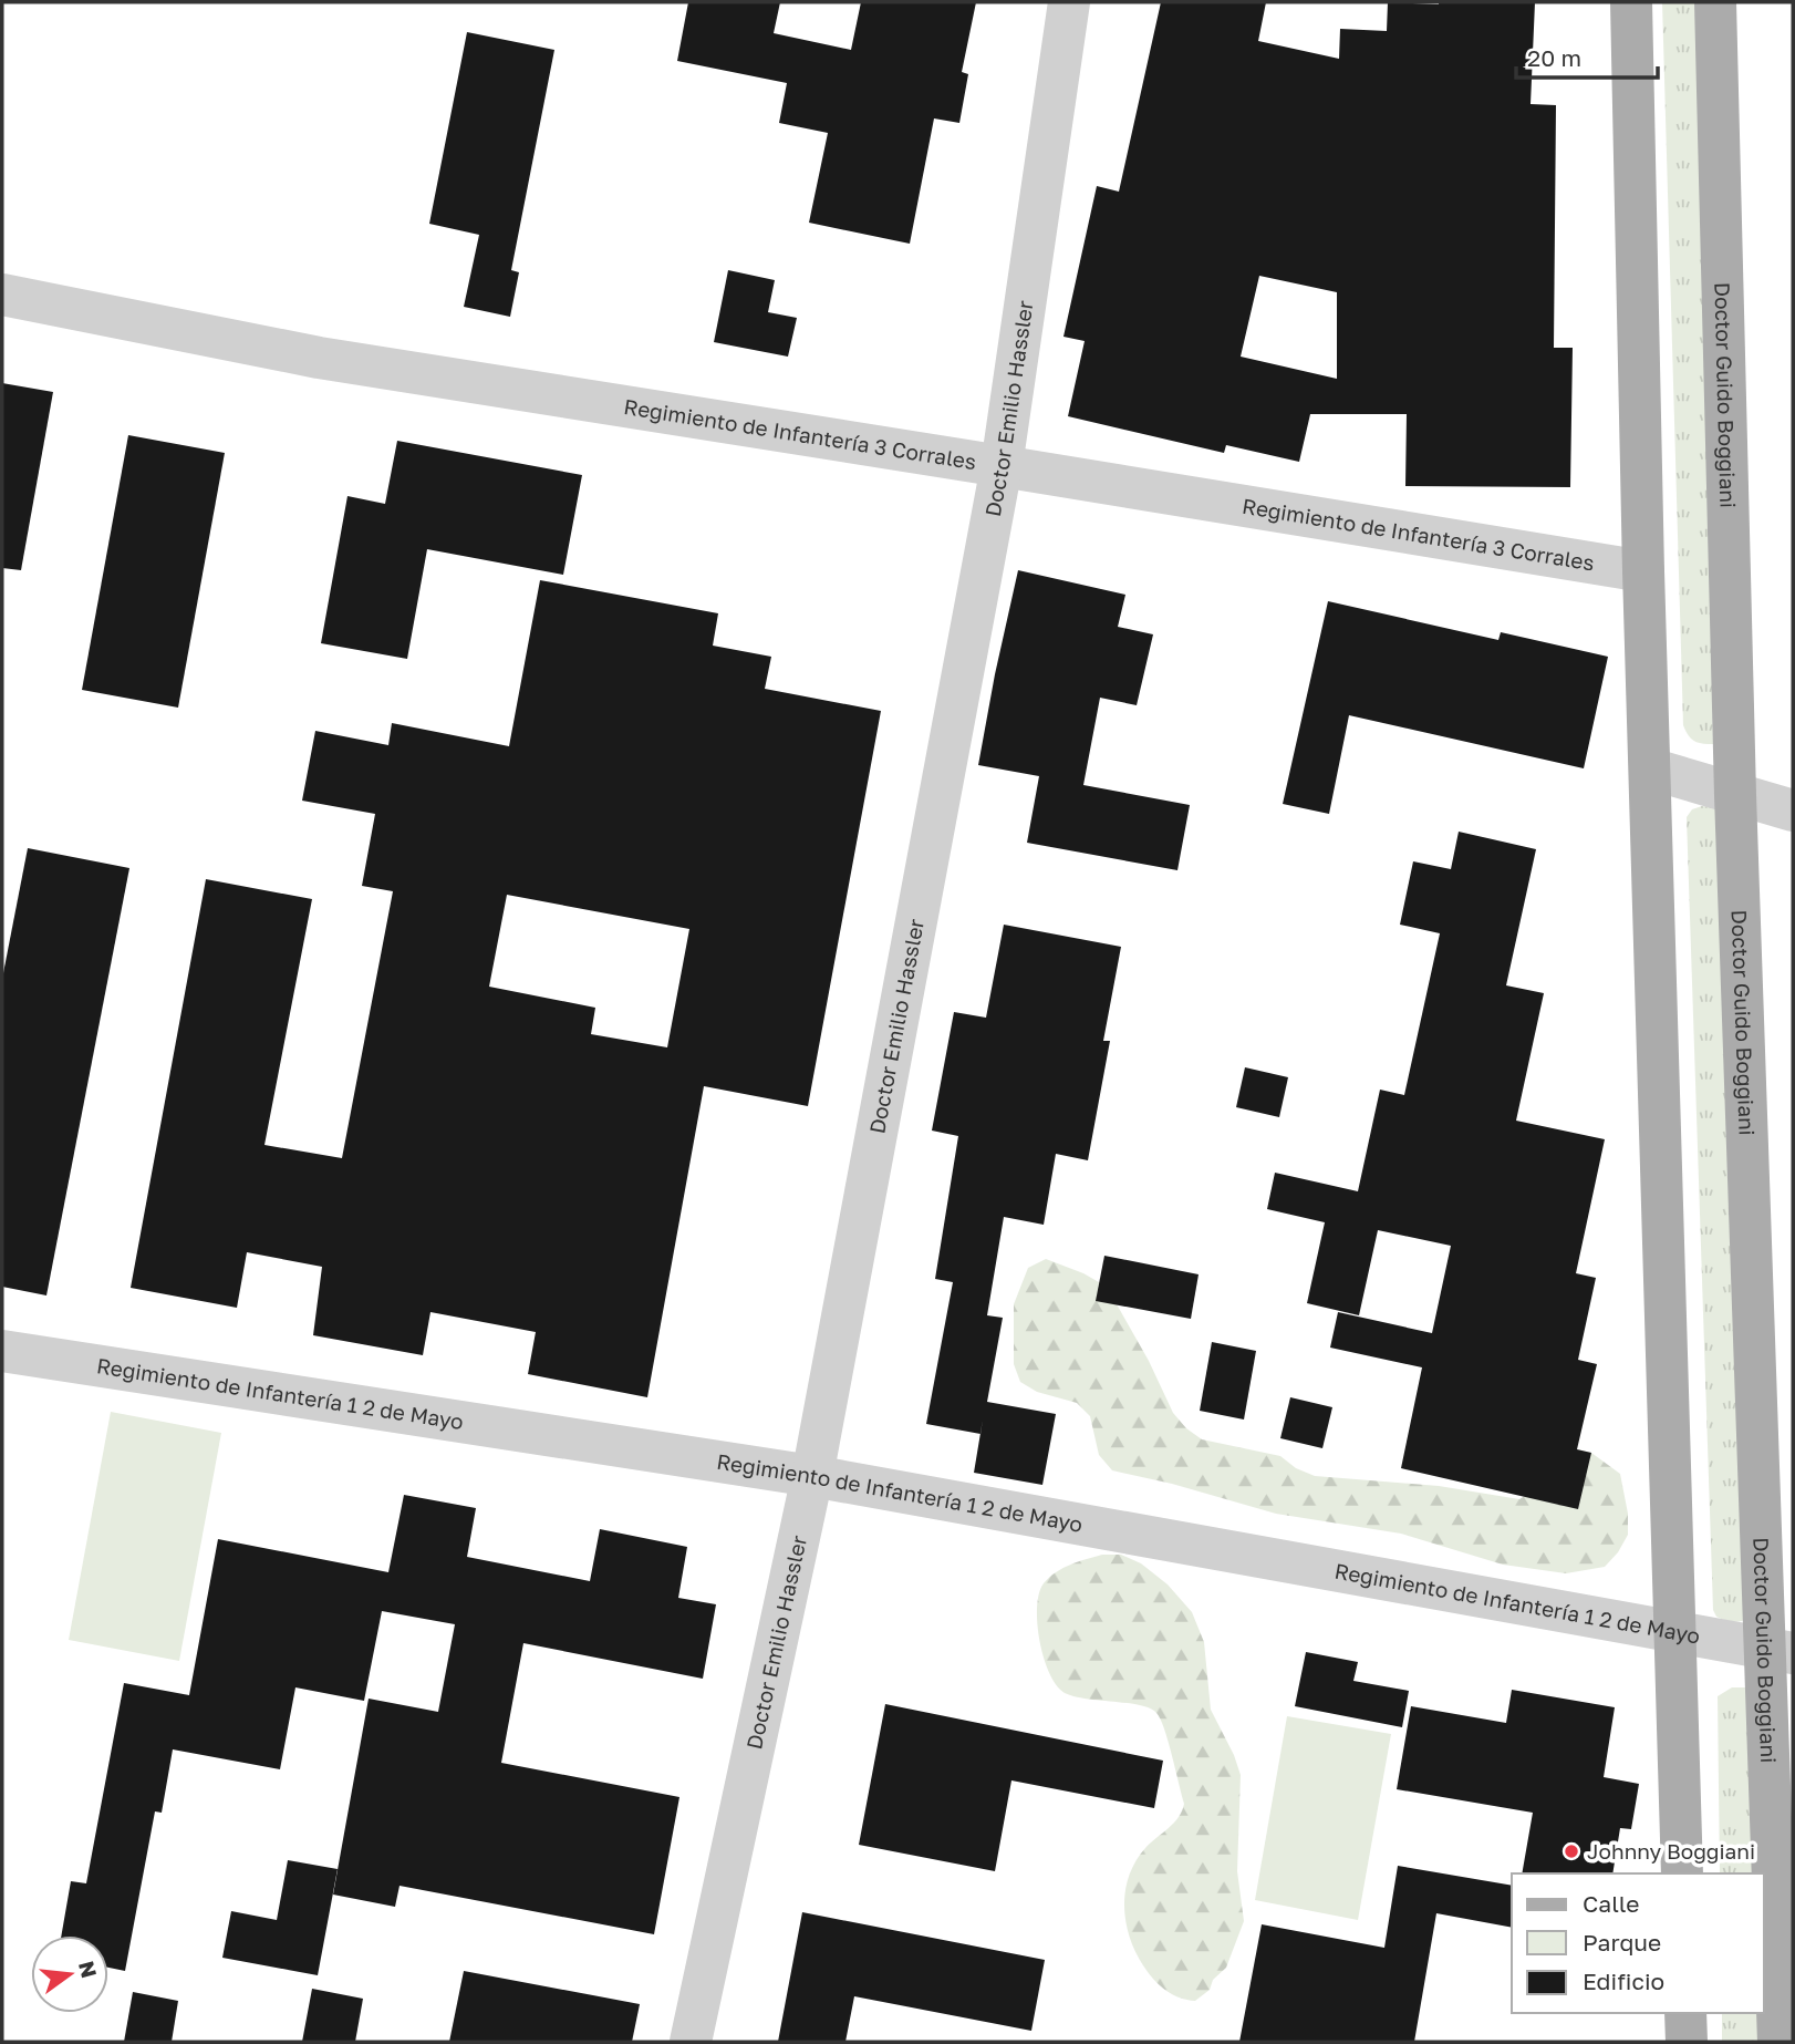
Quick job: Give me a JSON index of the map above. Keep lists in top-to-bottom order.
{
  "streets": {
    "main road": ["Doctor Guido Boggiani"],
    "street": ["Doctor Emilio Hassler", "Regimiento de Infantería 3 Corrales", "Regimiento de Infantería 1 2 de Mayo"]
  },
  "crossings": [
    ["Doctor Guido Boggiani", "Regimiento de Infantería 1 2 de Mayo"],
    ["Doctor Emilio Hassler", "Regimiento de Infantería 3 Corrales"],
    ["Doctor Emilio Hassler", "Regimiento de Infantería 1 2 de Mayo"]
  ],
  "places": ["Johnny Boggiani"],
  "legend": ["Calle", "Parque", "Edificio"],
  "scale_bar": "20 m",
  "north": "right"
}
